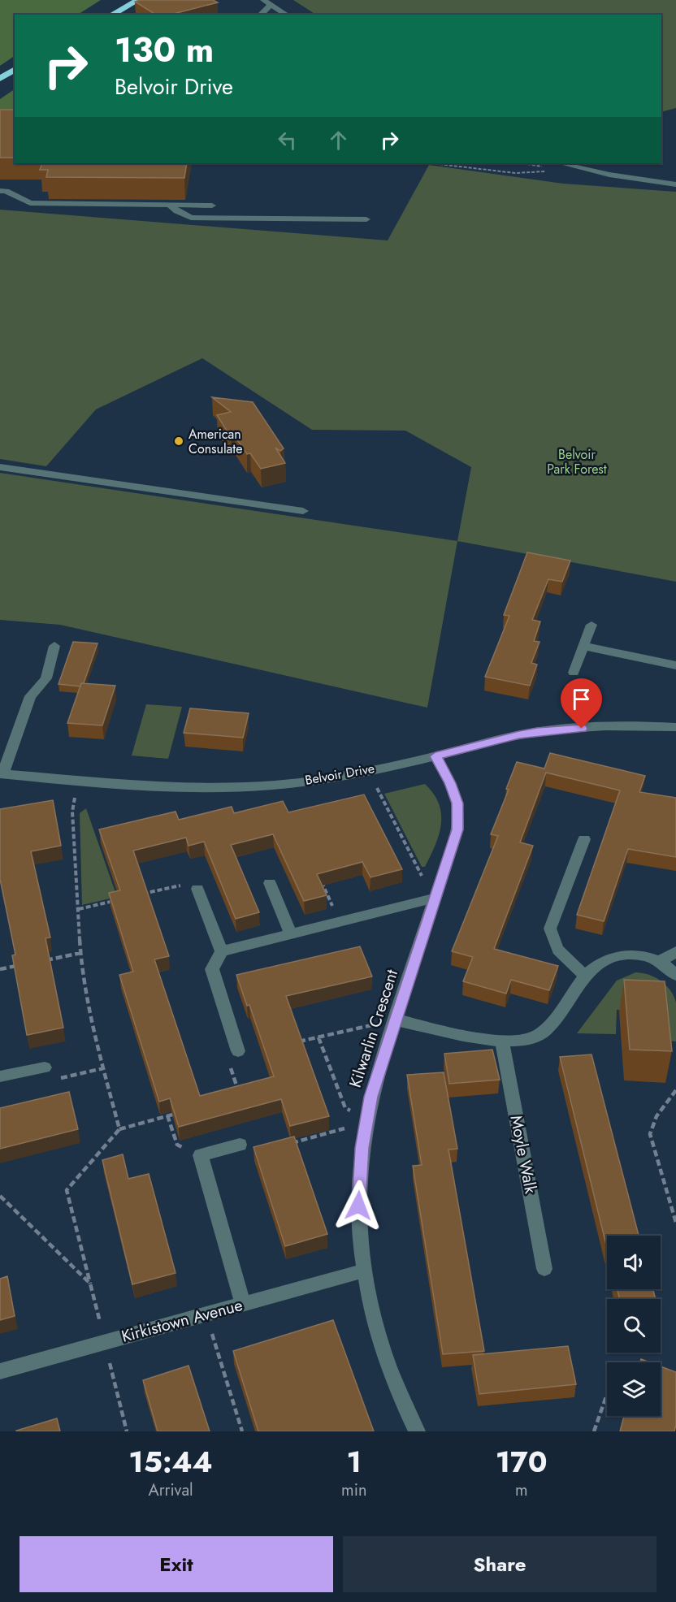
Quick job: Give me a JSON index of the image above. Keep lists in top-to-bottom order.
{
  "streets": {
    "street": [
      "Belvoir Drive",
      "Kilwarlin Crescent",
      "Moyle Walk",
      "Kirkistown Avenue"
    ]
  },
  "crossings": [
    ["Belvoir Drive", "Kilwarlin Crescent"],
    ["Kilwarlin Crescent", "Kirkistown Avenue"]
  ],
  "parks": ["Belvoir Park Forest"],
  "places": ["American Consulate"],
  "page": {
    "turn": ["130 m", "Belvoir Drive"],
    "eta": [
      "15:44",
      "Arrival",
      "1",
      "min",
      "170",
      "m"
    ],
    "buttons": ["Exit", "Share"]
  }
}
